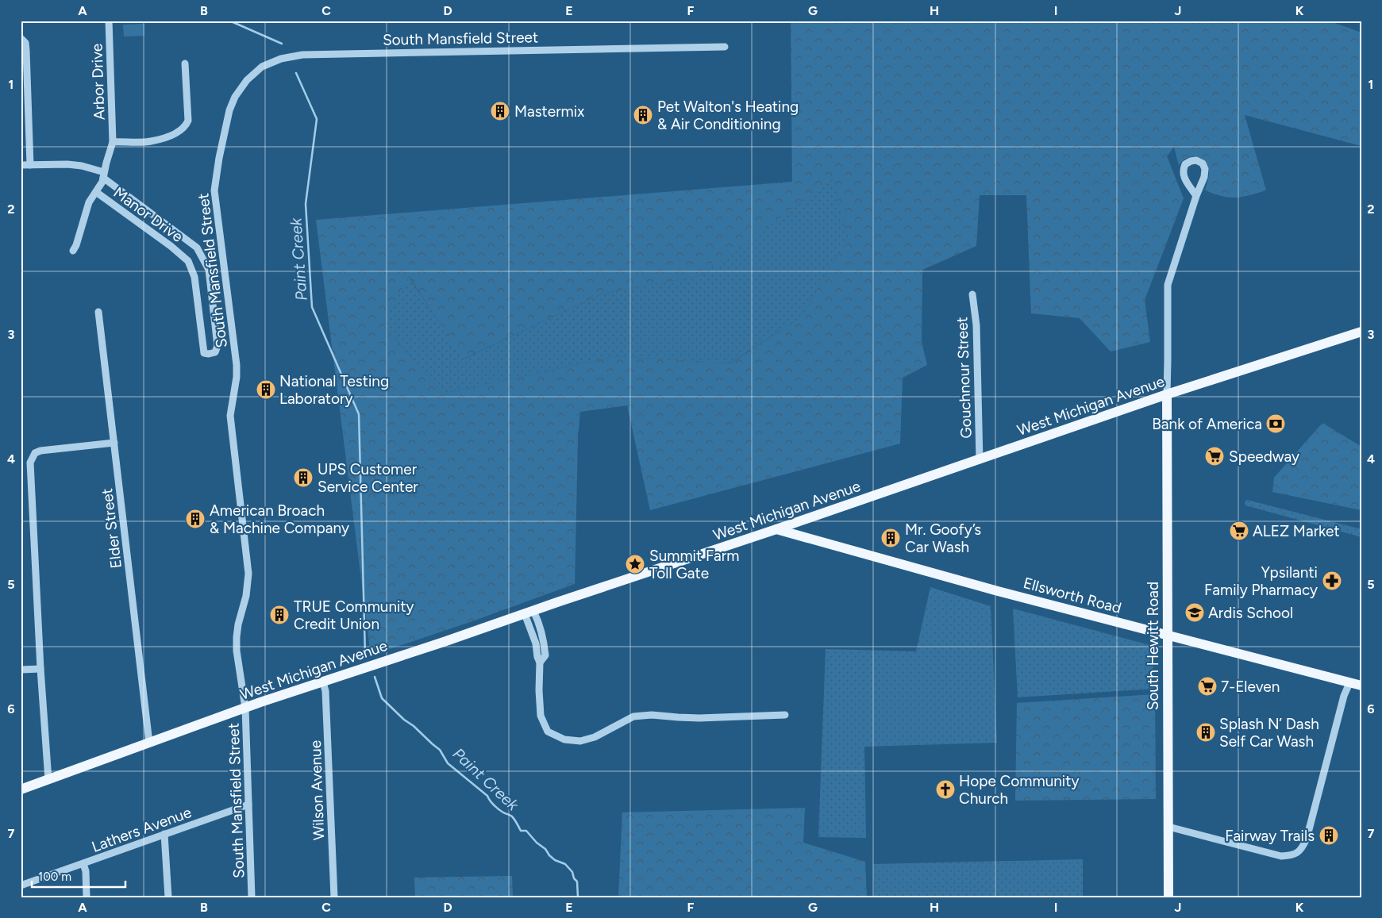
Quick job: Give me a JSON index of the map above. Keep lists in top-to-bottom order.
{
  "streets": {
    "main road": ["West Michigan Avenue", "Ellsworth Road", "South Hewitt Road"],
    "street": [
      "South Mansfield Street",
      "Arbor Drive",
      "Manor Drive",
      "Gouchnour Street",
      "Elder Street",
      "Wilson Avenue",
      "Lathers Avenue"
    ]
  },
  "crossings": [
    ["South Mansfield Street", "West Michigan Avenue"],
    ["South Mansfield Street", "Lathers Avenue"],
    ["Arbor Drive", "Manor Drive"],
    ["Gouchnour Street", "West Michigan Avenue"],
    ["West Michigan Avenue", "Elder Street"],
    ["West Michigan Avenue", "Ellsworth Road"],
    ["West Michigan Avenue", "South Hewitt Road"],
    ["West Michigan Avenue", "Wilson Avenue"],
    ["Ellsworth Road", "South Hewitt Road"]
  ],
  "water": ["Paint Creek"],
  "places": {
    "building": [
      "Mastermix",
      "Pet Walton's Heating & Air Conditioning",
      "National Testing Laboratory",
      "UPS Customer Service Center",
      "American Broach & Machine Company",
      "Mr. Goofy’s Car Wash",
      "TRUE Community Credit Union",
      "Splash N’ Dash Self Car Wash",
      "Fairway Trails"
    ],
    "bank": ["Bank of America"],
    "supermarket": ["Speedway", "ALEZ Market", "7-Eleven"],
    "place": ["Summit Farm Toll Gate"],
    "pharmacy": ["Ypsilanti Family Pharmacy"],
    "school or university": ["Ardis School"],
    "church": ["Hope Community Church"]
  },
  "scale_bar": "100 m",
  "grid": {
    "columns": [
      "A",
      "B",
      "C",
      "D",
      "E",
      "F",
      "G",
      "H",
      "I",
      "J",
      "K"
    ],
    "rows": [
      "1",
      "2",
      "3",
      "4",
      "5",
      "6",
      "7"
    ]
  }
}
